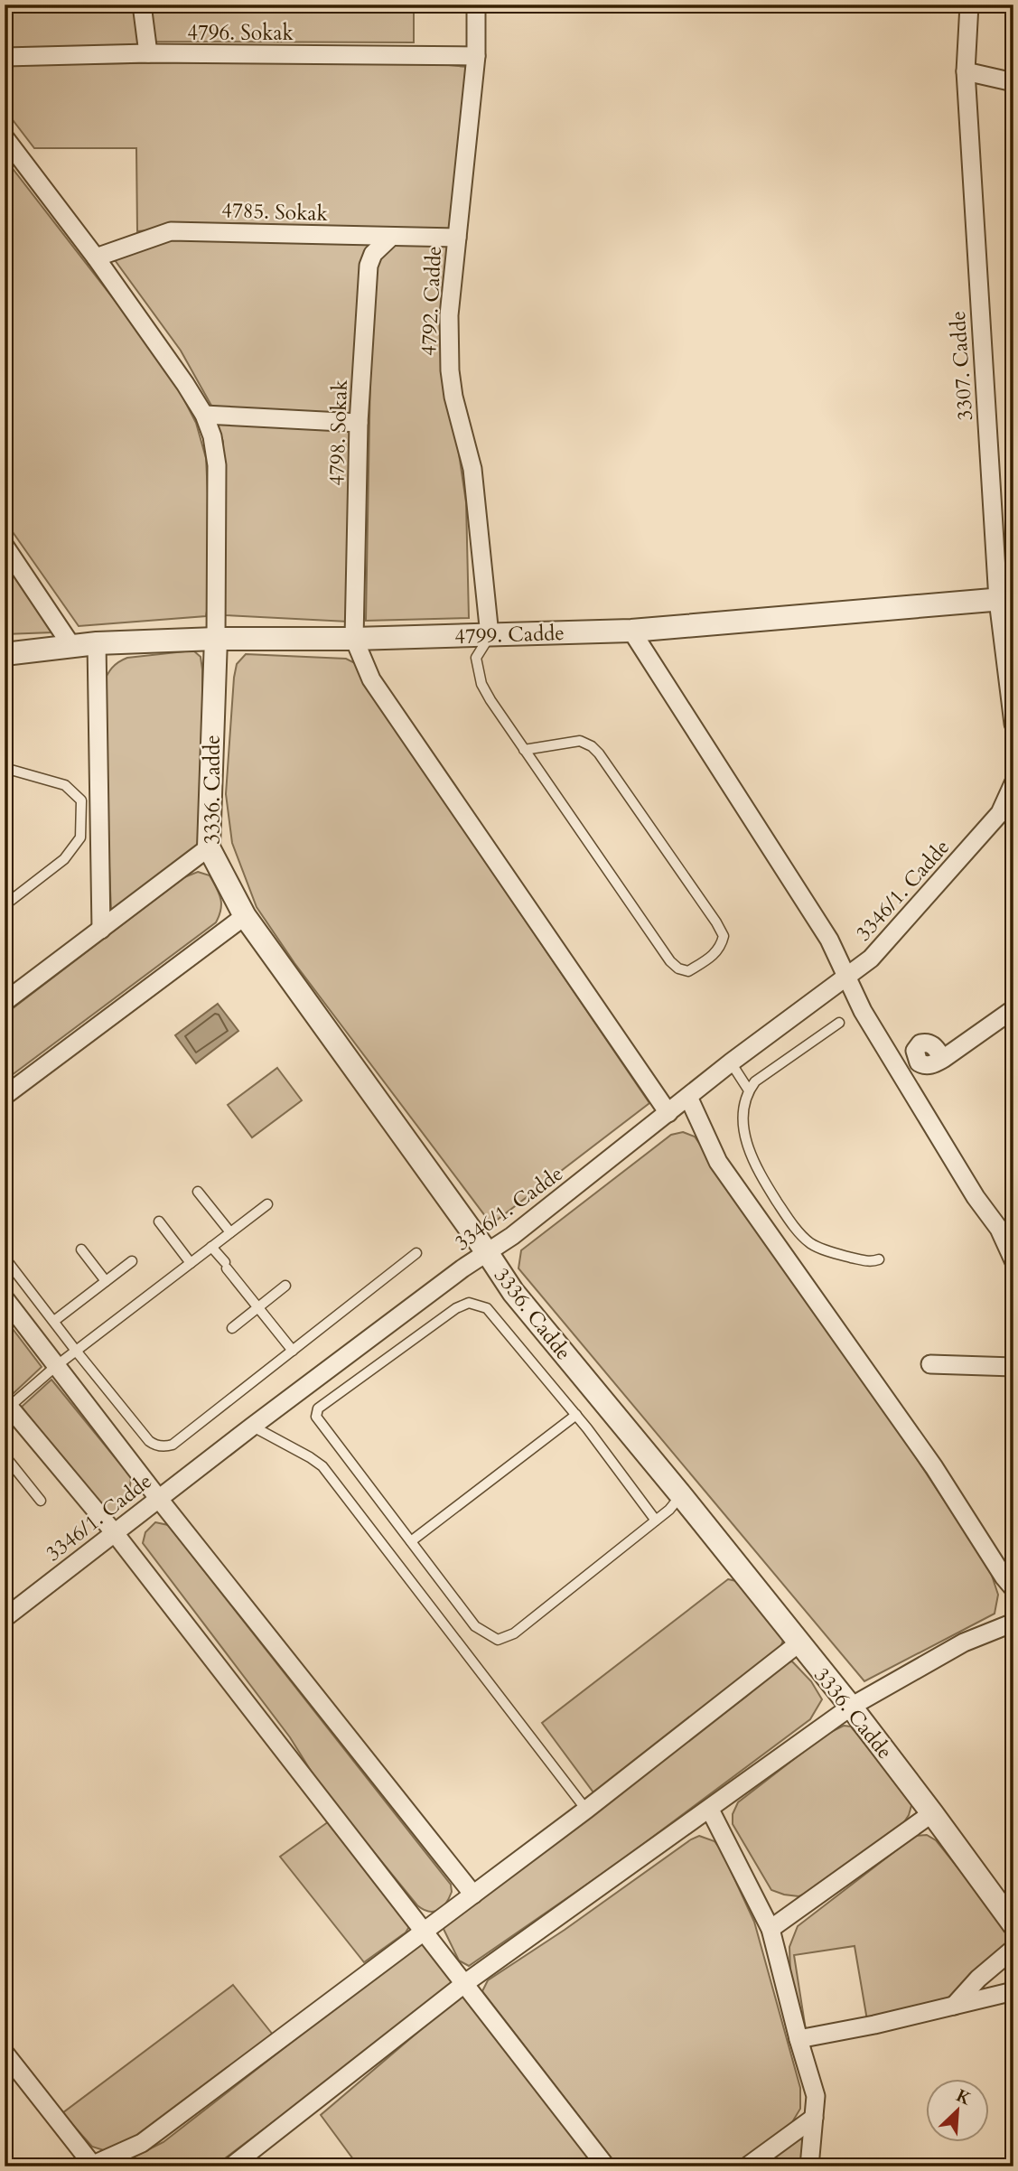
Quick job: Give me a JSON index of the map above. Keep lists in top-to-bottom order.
{
  "streets": {
    "street": [
      "4796. Sokak",
      "4785. Sokak",
      "4792. Cadde",
      "3307. Cadde",
      "4798. Sokak",
      "4799. Cadde",
      "3336. Cadde",
      "3346/1. Cadde"
    ]
  },
  "crossings": [
    ["4796. Sokak", "4792. Cadde"],
    ["4785. Sokak", "4792. Cadde"],
    ["4785. Sokak", "4798. Sokak"],
    ["4792. Cadde", "4799. Cadde"],
    ["3307. Cadde", "4799. Cadde"],
    ["4798. Sokak", "4799. Cadde"],
    ["4799. Cadde", "3336. Cadde"],
    ["3336. Cadde", "3346/1. Cadde"]
  ],
  "north": "top right"
}
